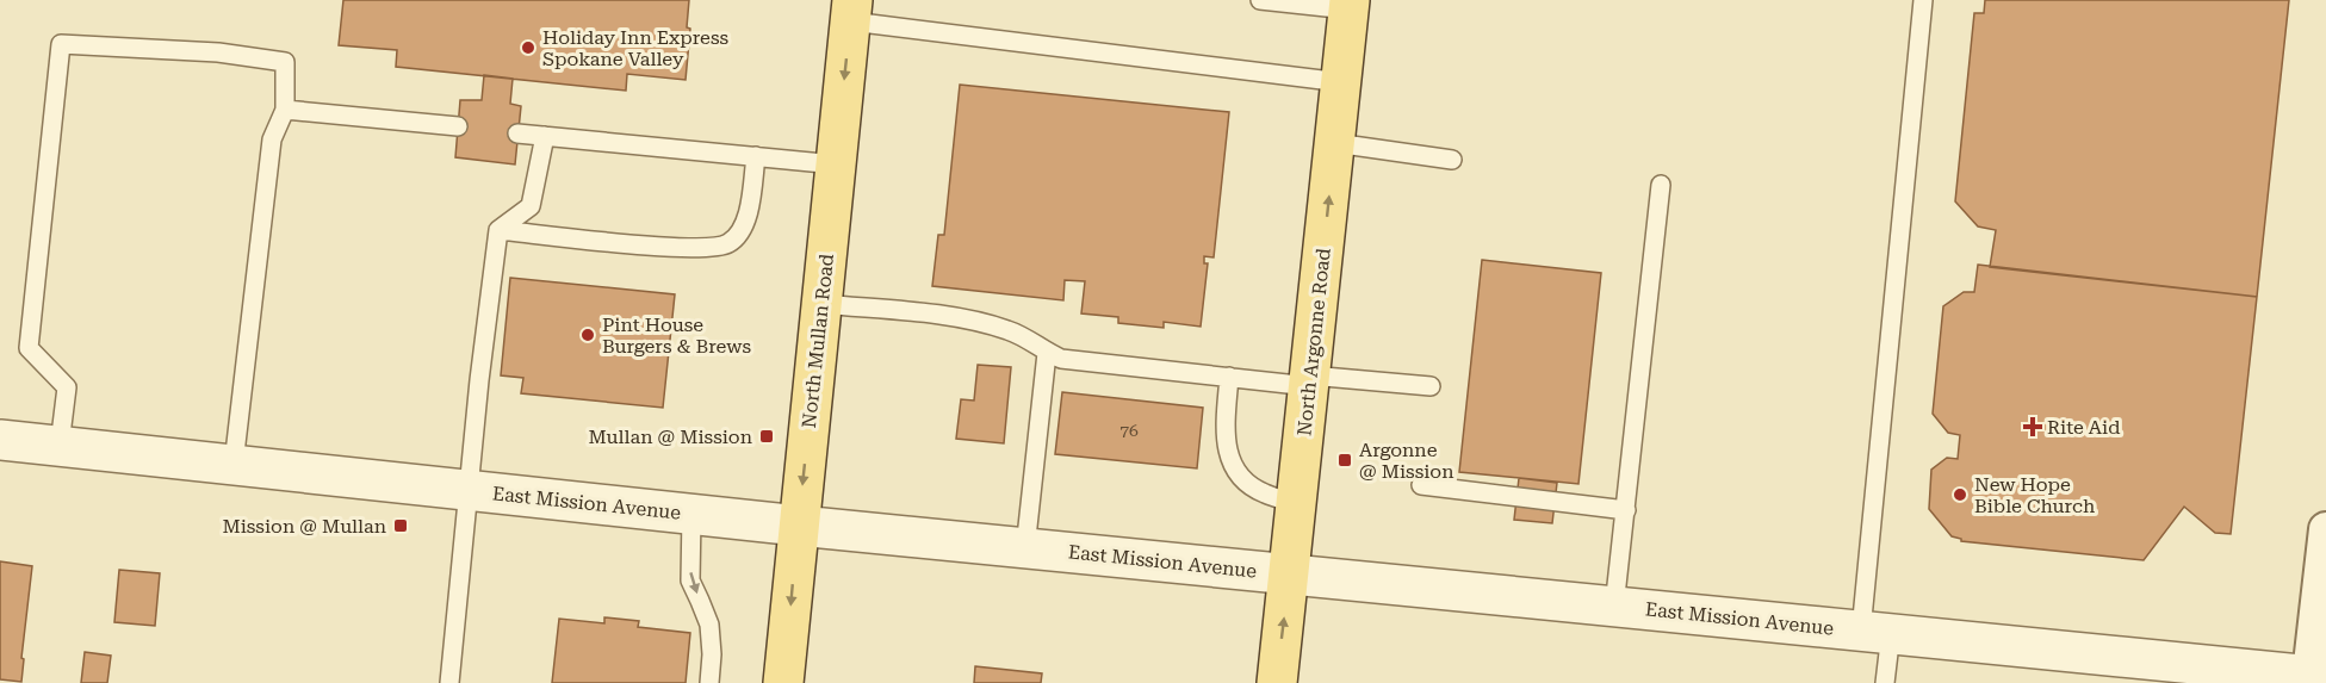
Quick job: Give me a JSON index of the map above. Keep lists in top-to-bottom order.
{
  "streets": {
    "main road": ["North Mullan Road", "North Argonne Road"],
    "street": ["East Mission Avenue"]
  },
  "crossings": [
    ["North Mullan Road", "East Mission Avenue"],
    ["North Argonne Road", "East Mission Avenue"]
  ],
  "one_way": ["North Mullan Road", "North Argonne Road"],
  "places": {
    "other": ["Holiday Inn Express Spokane Valley", "Pint House Burgers & Brews", "New Hope Bible Church"],
    "health": ["Rite Aid"],
    "transit": ["Mullan @ Mission", "Argonne @ Mission", "Mission @ Mullan"]
  },
  "house_numbers": ["76"]
}
